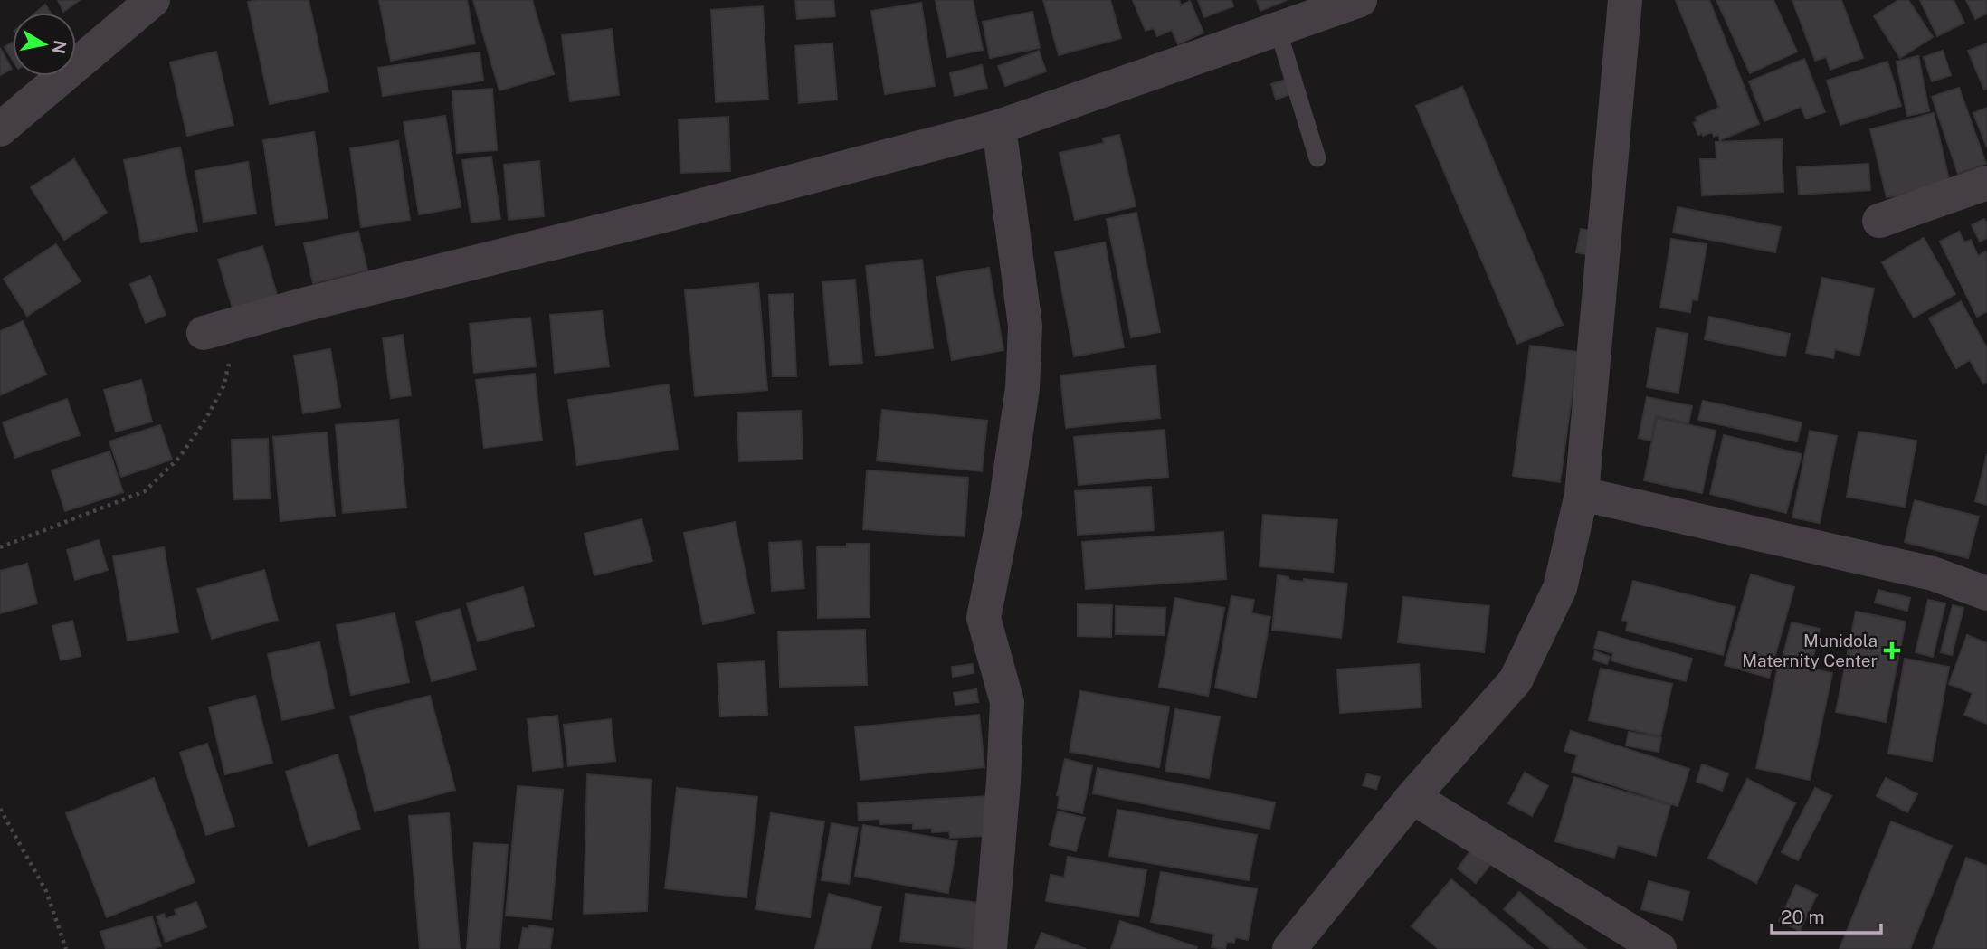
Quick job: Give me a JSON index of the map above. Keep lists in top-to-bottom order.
{
  "places": {
    "health": ["Munidola Maternity Center"]
  },
  "scale_bar": "20 m",
  "north": "right"
}
